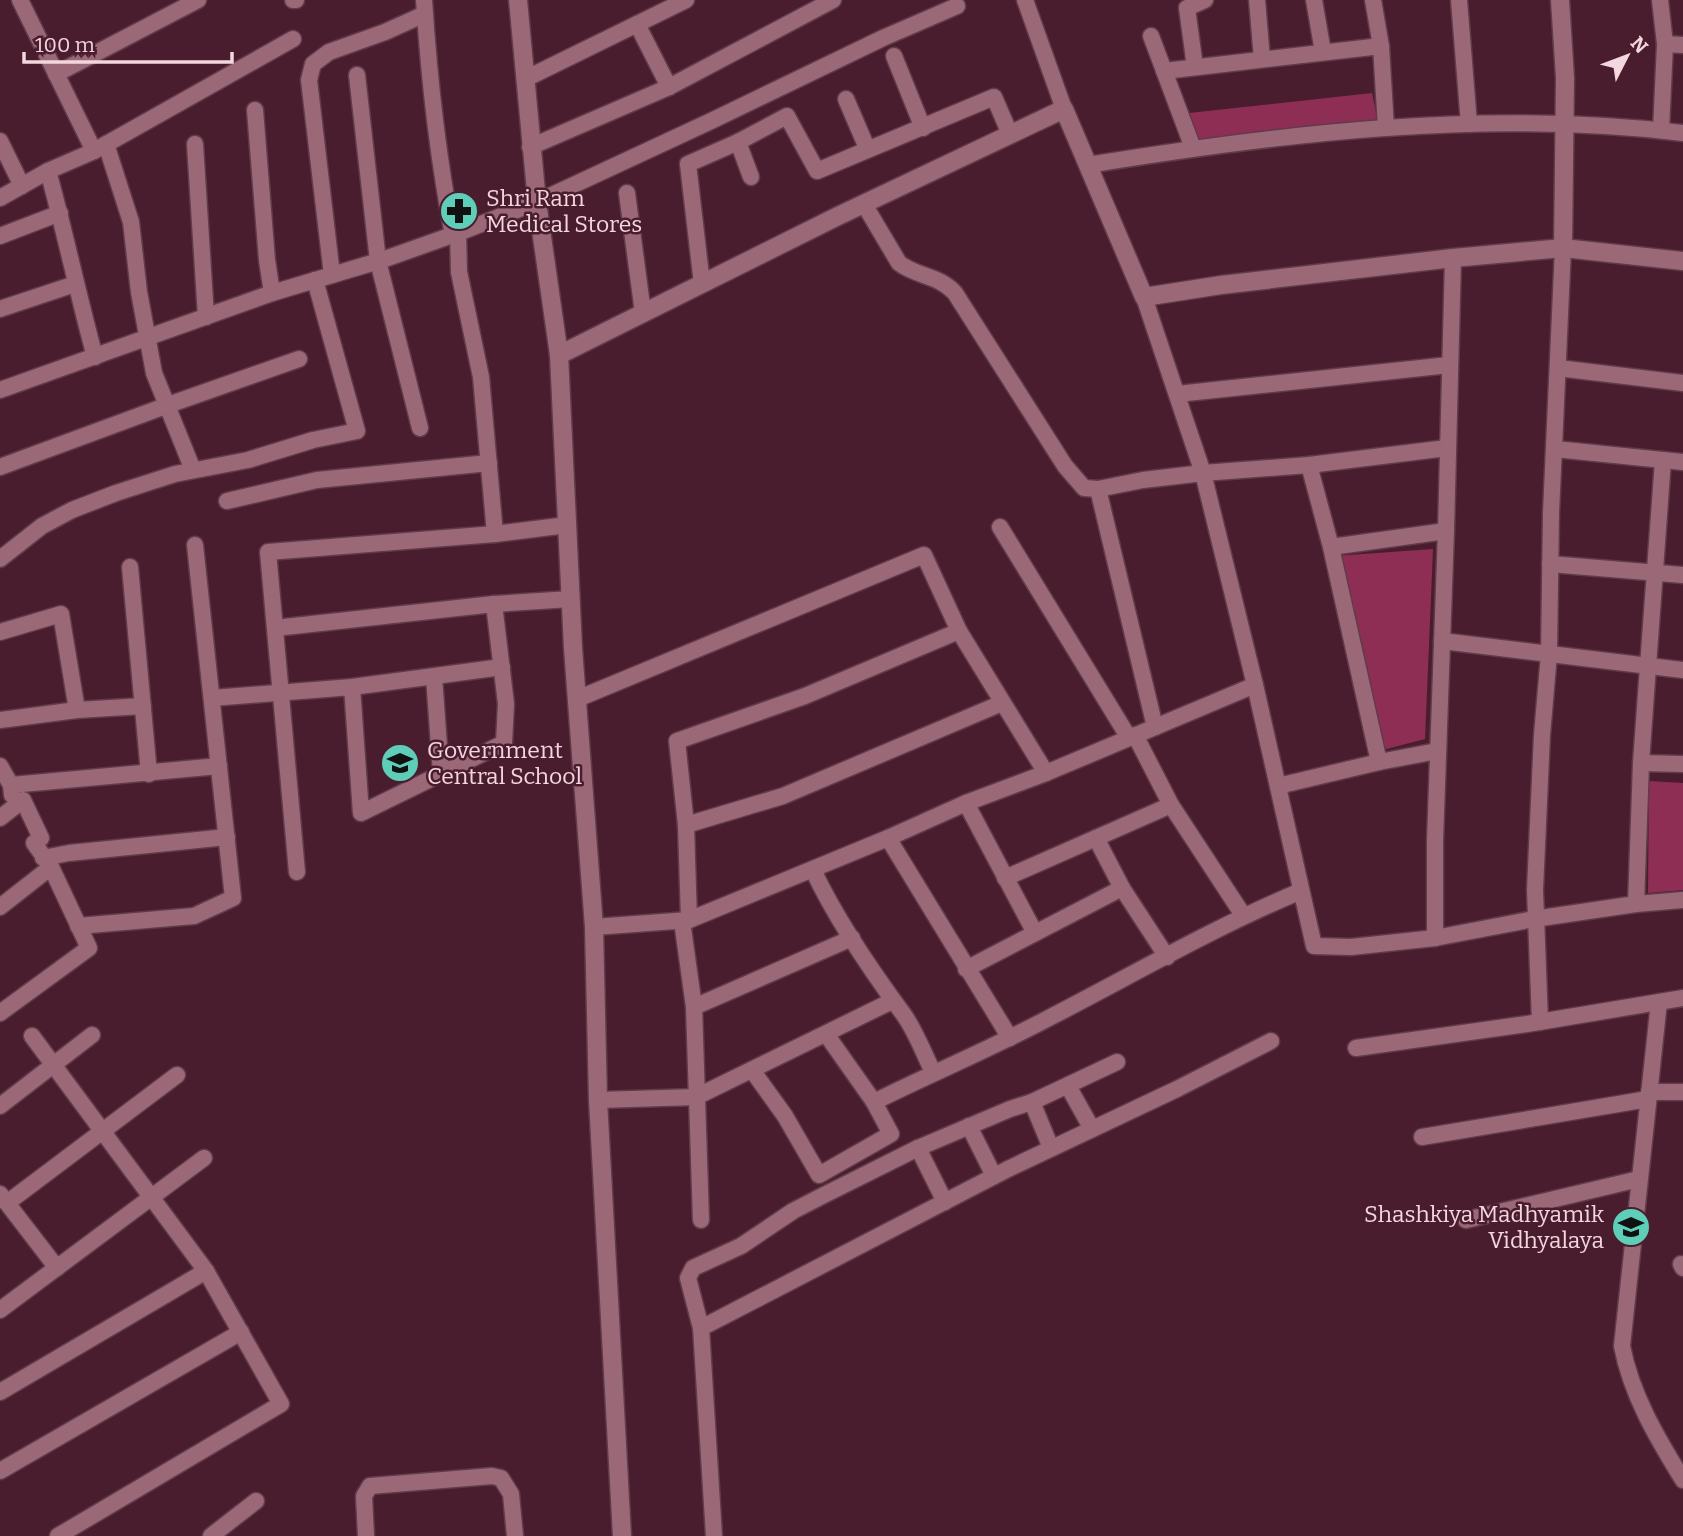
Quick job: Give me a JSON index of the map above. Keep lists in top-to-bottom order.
{
  "places": {
    "pharmacy": ["Shri Ram Medical Stores"],
    "school or university": ["Government Central School", "Shashkiya Madhyamik Vidhyalaya"]
  },
  "scale_bar": "100 m",
  "north": "top right"
}
